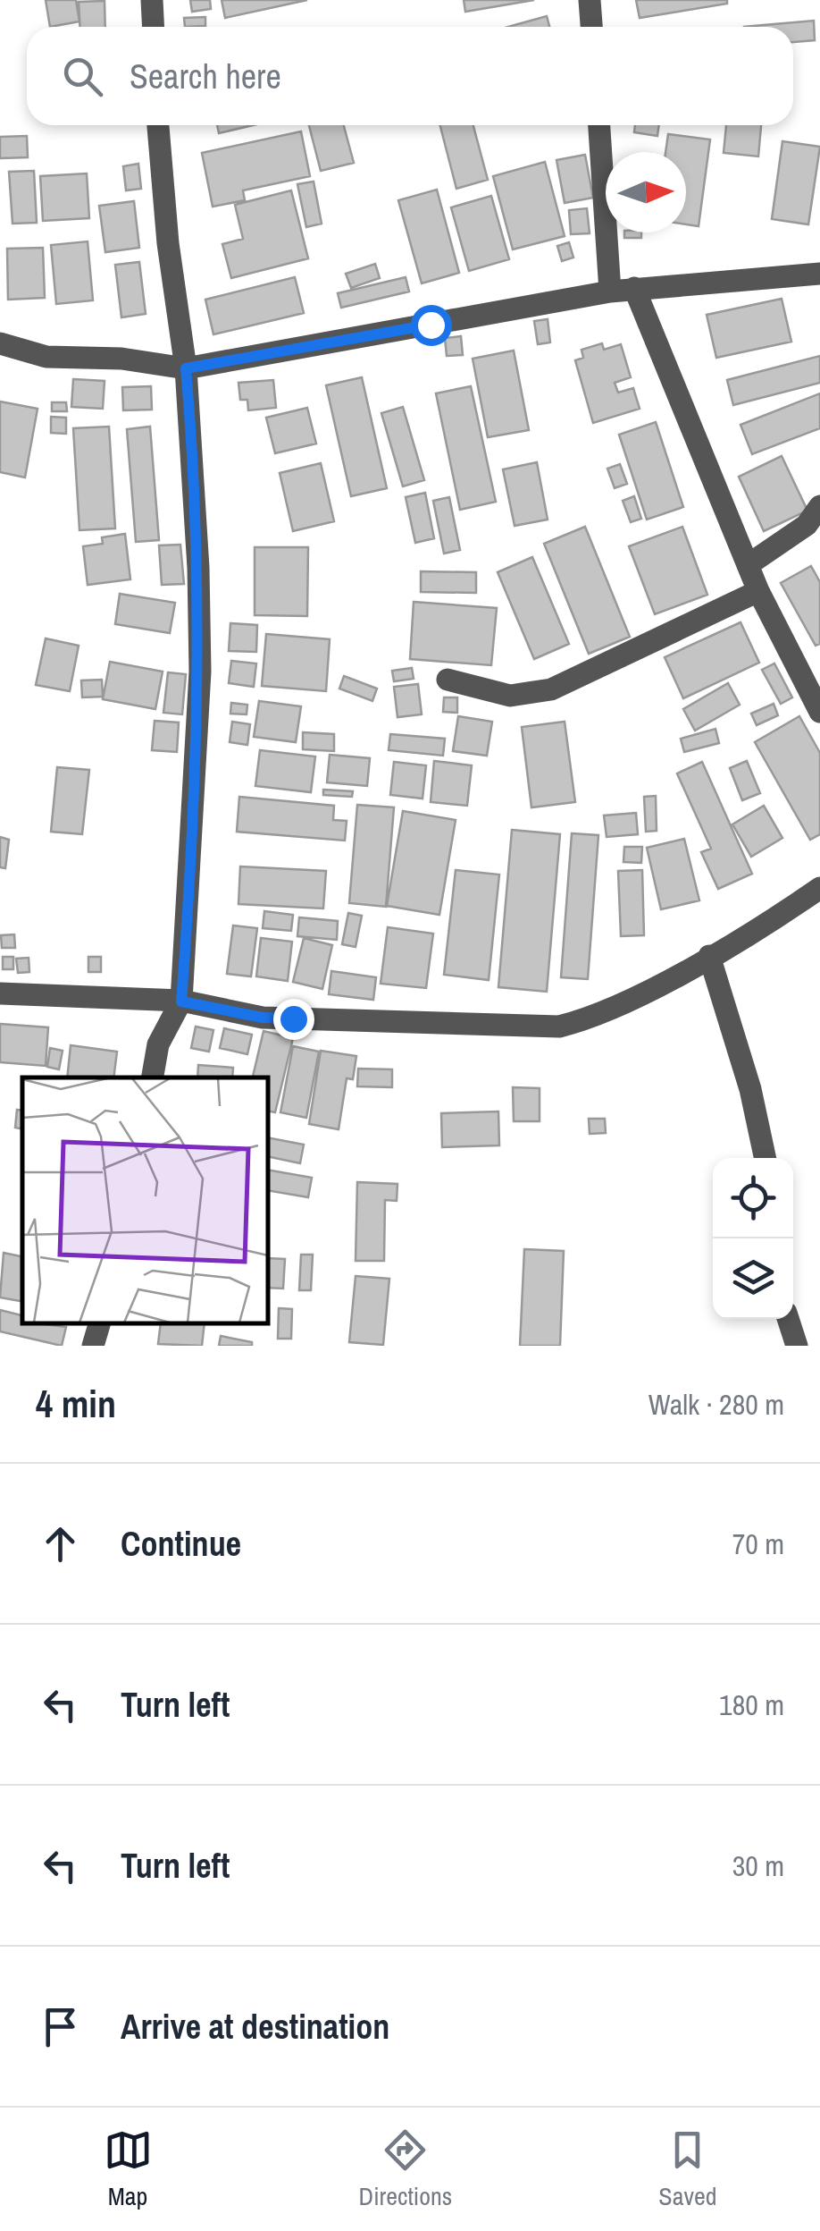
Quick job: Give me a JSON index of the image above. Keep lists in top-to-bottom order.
{
  "north": "right",
  "page": {
    "search": "Search here",
    "heading": ["4 min", "Walk · 280 m"],
    "list": [
      ["Continue", "70 m"],
      ["Turn left", "180 m"],
      ["Turn left", "30 m"],
      "Arrive at destination"
    ],
    "nav": ["Map", "Directions", "Saved"]
  }
}
